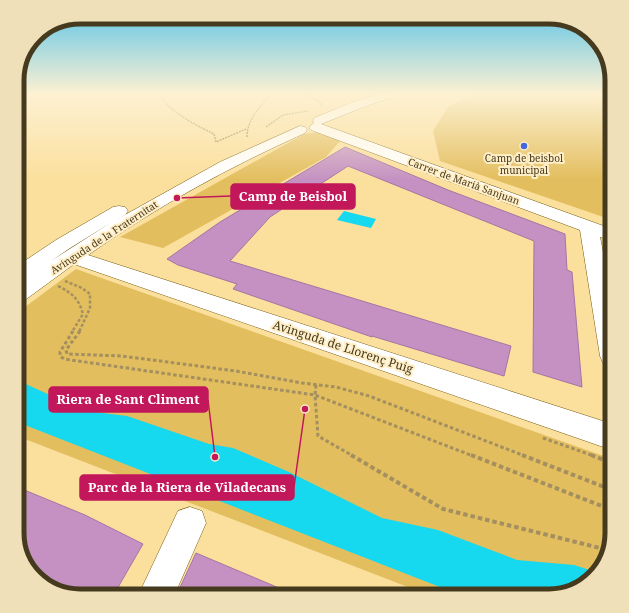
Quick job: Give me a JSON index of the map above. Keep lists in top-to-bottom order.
{
  "streets": {
    "street": ["Carrer de Marià Sanjuan", "Avinguda de la Fraternitat", "Avinguda de Llorenç Puig"]
  },
  "crossings": [
    ["Avinguda de la Fraternitat", "Avinguda de Llorenç Puig"]
  ],
  "places": [
    "Camp de beisbol municipal",
    "Camp de Beisbol",
    "Parc de la Riera de Viladecans",
    "Riera de Sant Climent"
  ]
}
